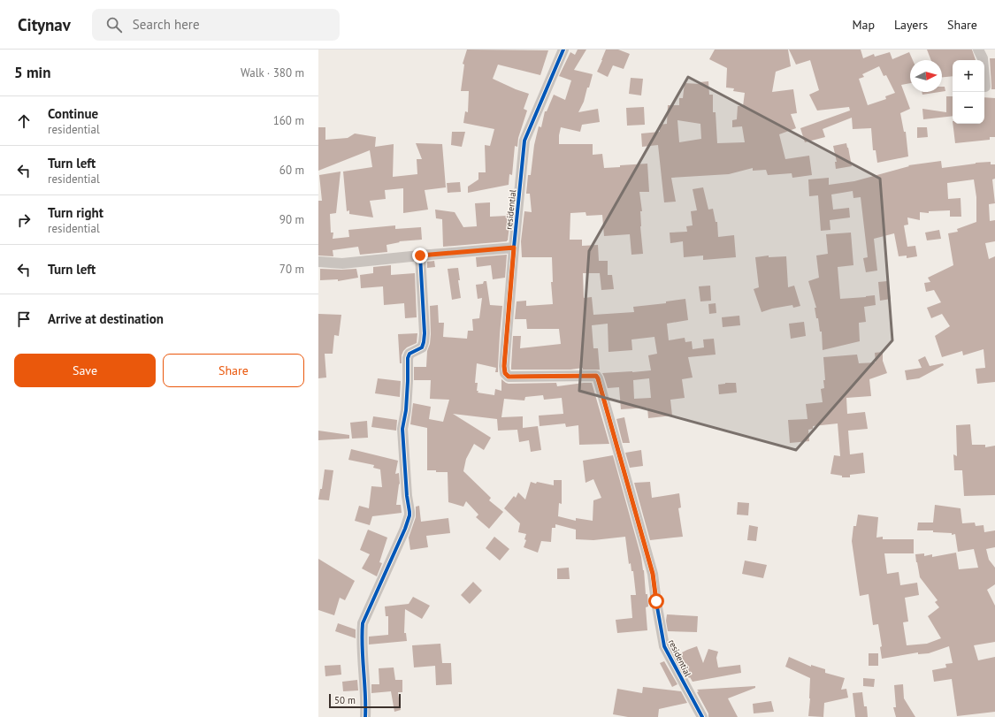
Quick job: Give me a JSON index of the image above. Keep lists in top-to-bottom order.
{
  "streets": {
    "street": ["residential"]
  },
  "scale_bar": "50 m",
  "north": "right",
  "page": {
    "header": "Citynav",
    "search": "Search here",
    "nav": ["Map", "Layers", "Share"],
    "heading": ["5 min", "Walk · 380 m"],
    "map_buttons": ["+", "−"],
    "list": [
      ["Continue", "residential", "160 m"],
      ["Turn left", "residential", "60 m"],
      ["Turn right", "residential", "90 m"],
      ["Turn left", "70 m"],
      "Arrive at destination"
    ],
    "buttons": ["Save", "Share"],
    "scale": "50 m"
  }
}
